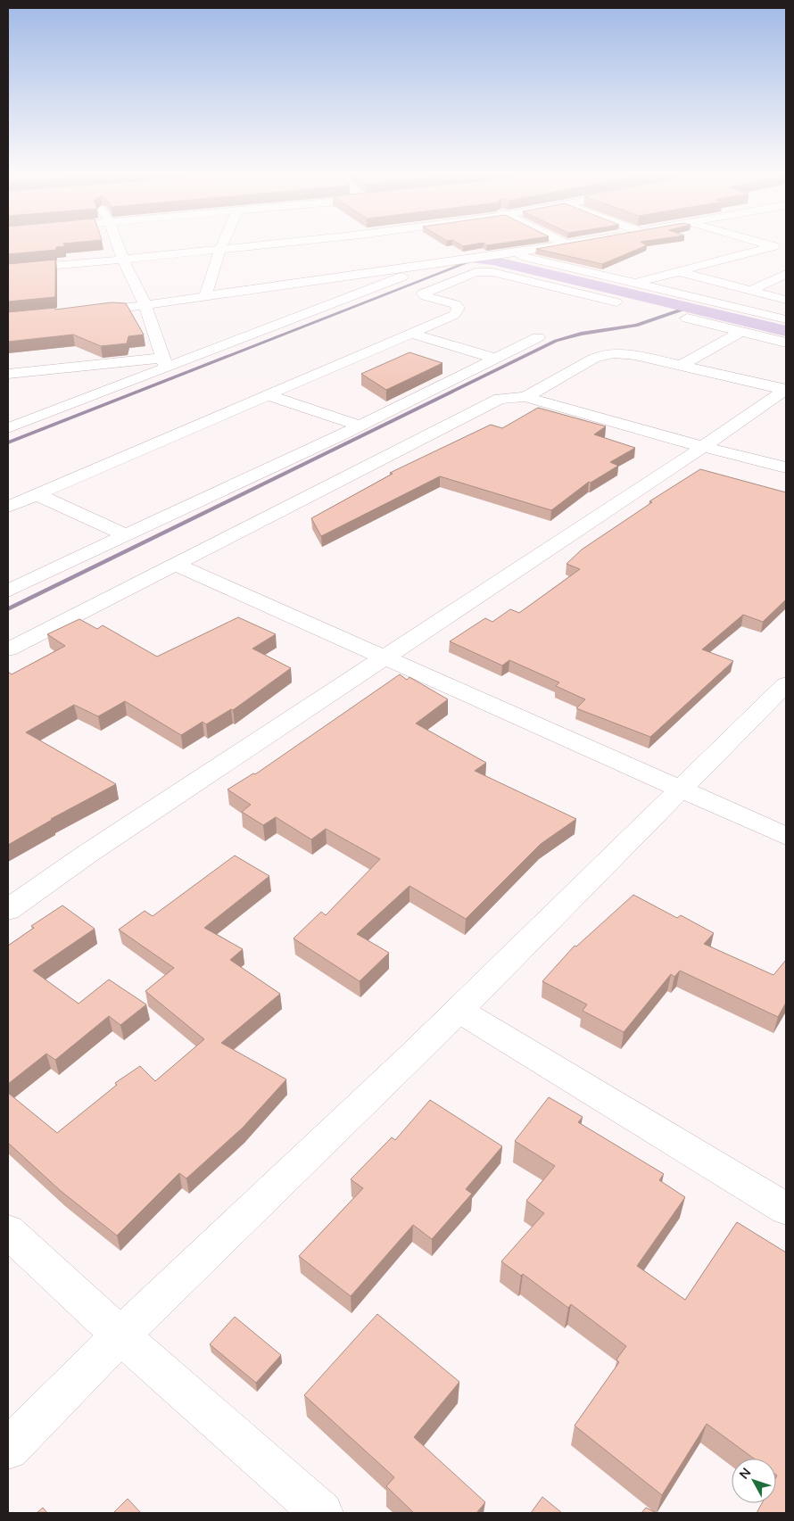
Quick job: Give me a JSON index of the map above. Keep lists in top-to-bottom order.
{
  "north": "top left"
}
